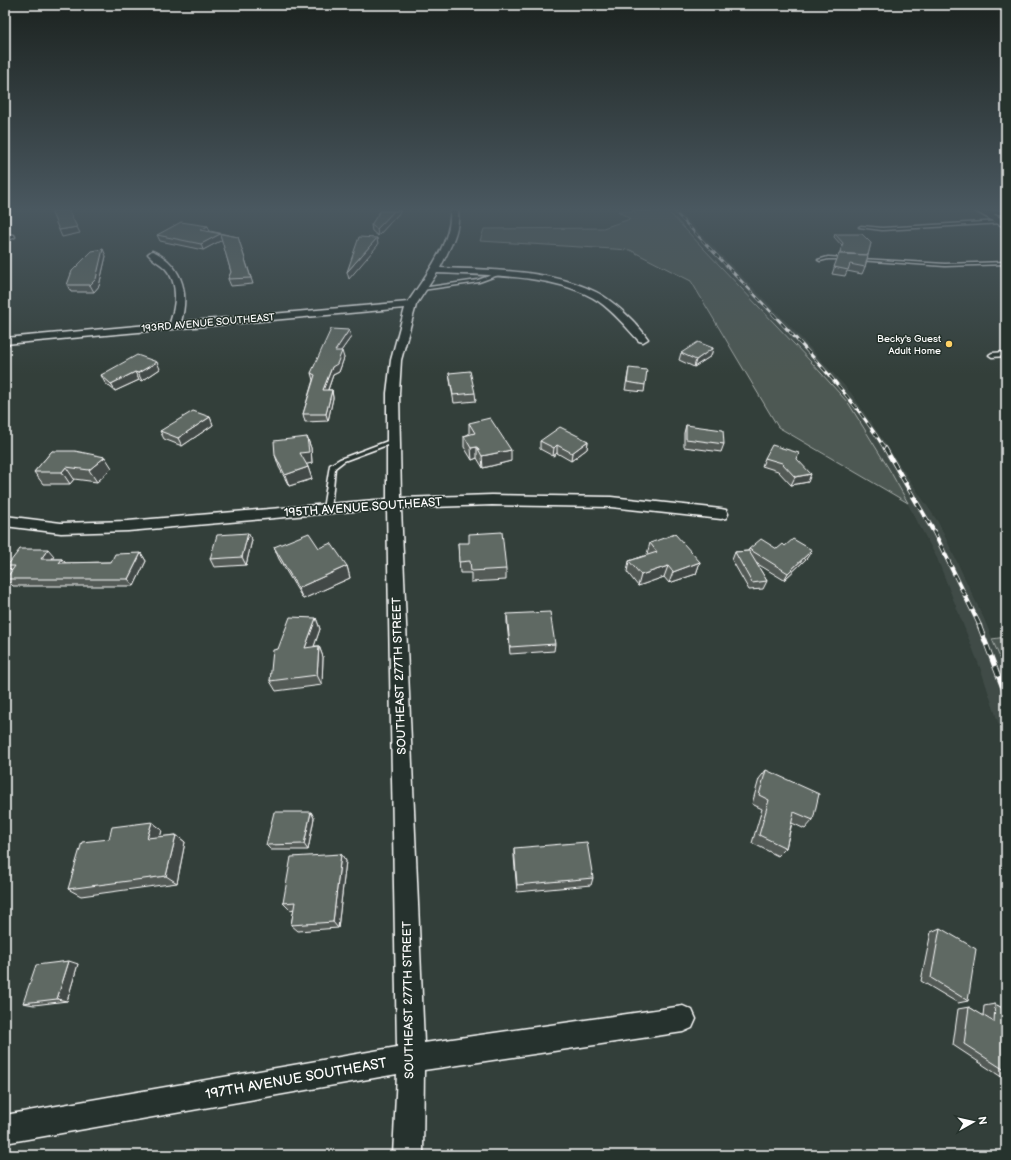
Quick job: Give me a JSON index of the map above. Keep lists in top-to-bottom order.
{
  "streets": {
    "street": [
      "193RD AVENUE SOUTHEAST",
      "195TH AVENUE SOUTHEAST",
      "SOUTHEAST 277TH STREET",
      "197TH AVENUE SOUTHEAST"
    ]
  },
  "crossings": [
    ["193RD AVENUE SOUTHEAST", "SOUTHEAST 277TH STREET"],
    ["195TH AVENUE SOUTHEAST", "SOUTHEAST 277TH STREET"],
    ["SOUTHEAST 277TH STREET", "197TH AVENUE SOUTHEAST"]
  ],
  "places": ["Becky's Guest Adult Home"],
  "north": "right"
}
